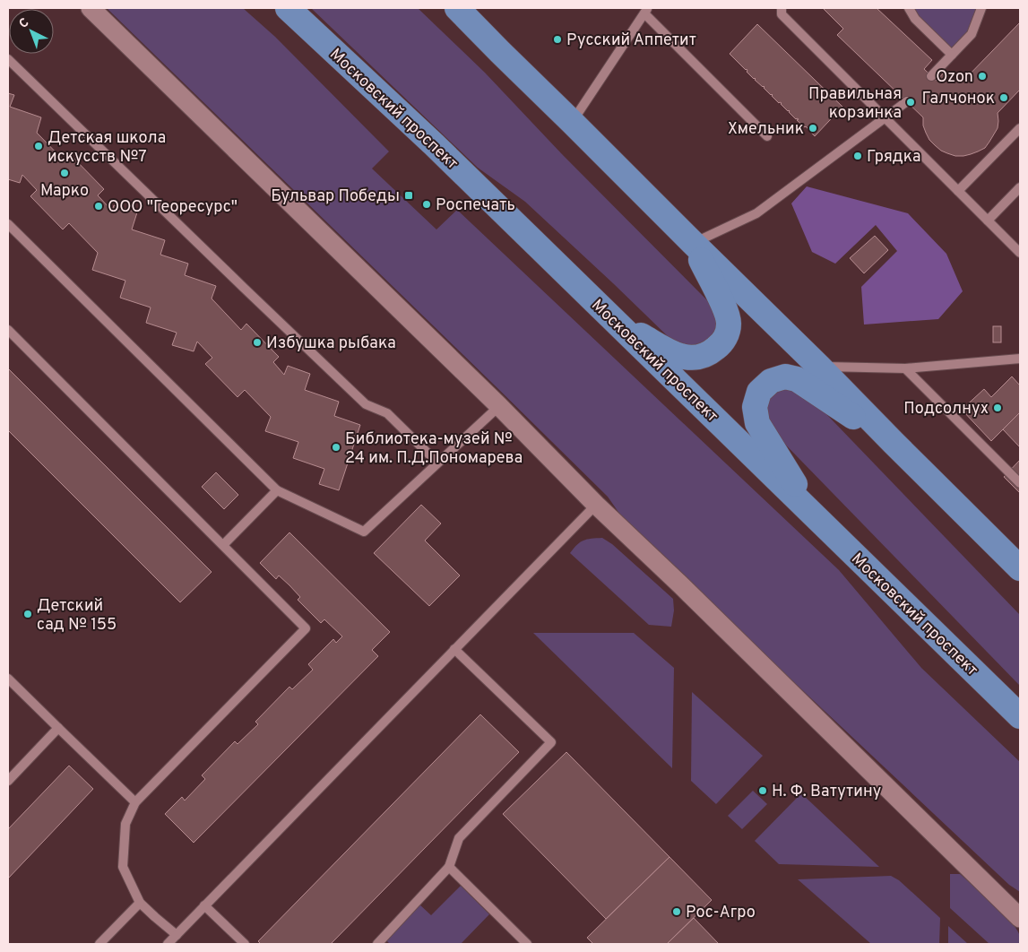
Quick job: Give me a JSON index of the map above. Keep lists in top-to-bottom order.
{
  "streets": {
    "main road": ["Московский проспект"]
  },
  "places": {
    "other": [
      "Русский Аппетит",
      "Ozon",
      "Галчонок",
      "Правильная корзинка",
      "Хмельник",
      "Детская школа искусств №7",
      "Грядка",
      "Марко",
      "Роспечать",
      "ООО \"Георесурс\"",
      "Избушка рыбака",
      "Подсолнух",
      "Библиотека-музей № 24 им. П.Д.Пономарева",
      "Детский сад № 155",
      "Н. Ф. Ватутину",
      "Рос-Агро"
    ],
    "transit": ["Бульвар Победы"]
  },
  "north": "top left"
}
